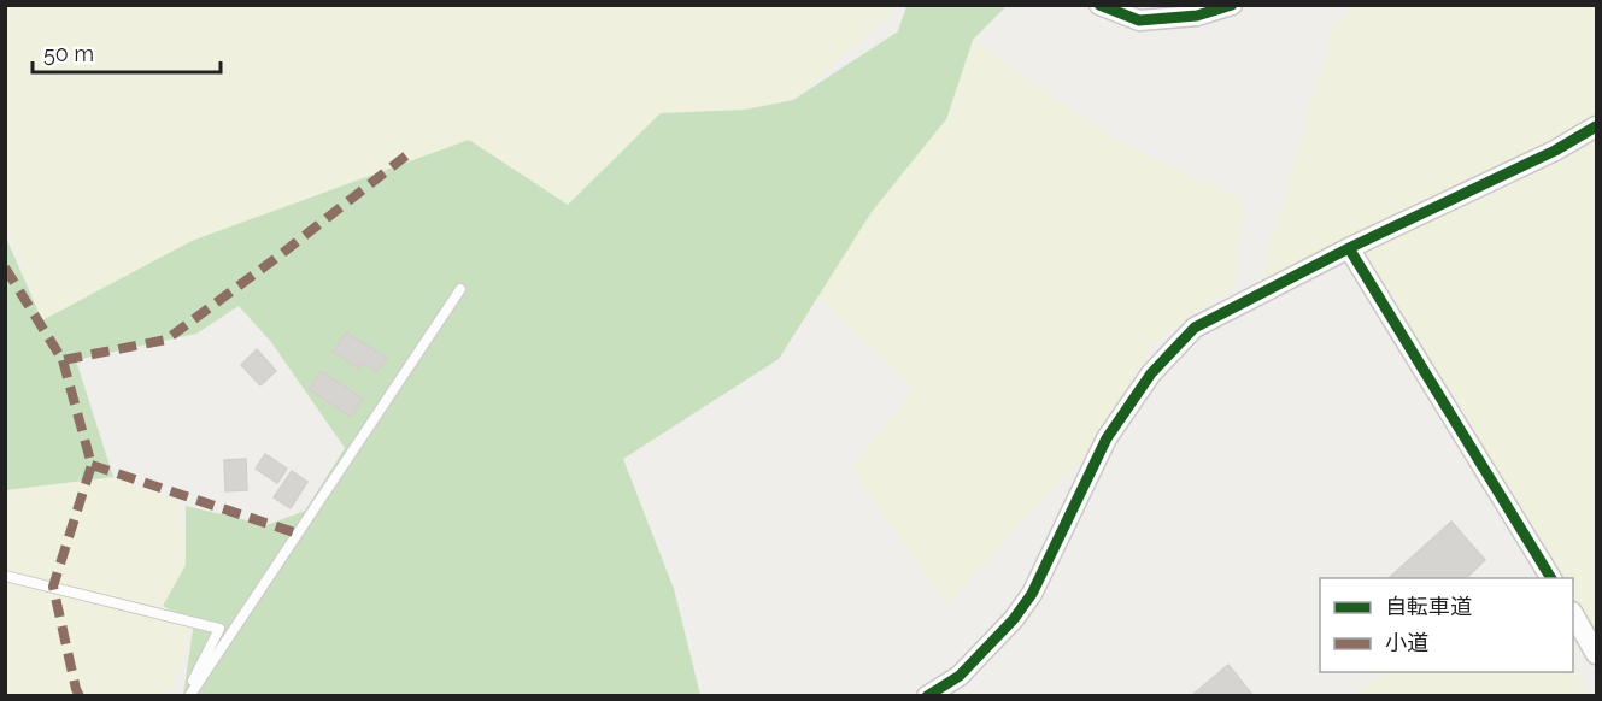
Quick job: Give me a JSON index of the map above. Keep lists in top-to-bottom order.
{
  "legend": ["自転車道", "小道"],
  "scale_bar": "50 m"
}
